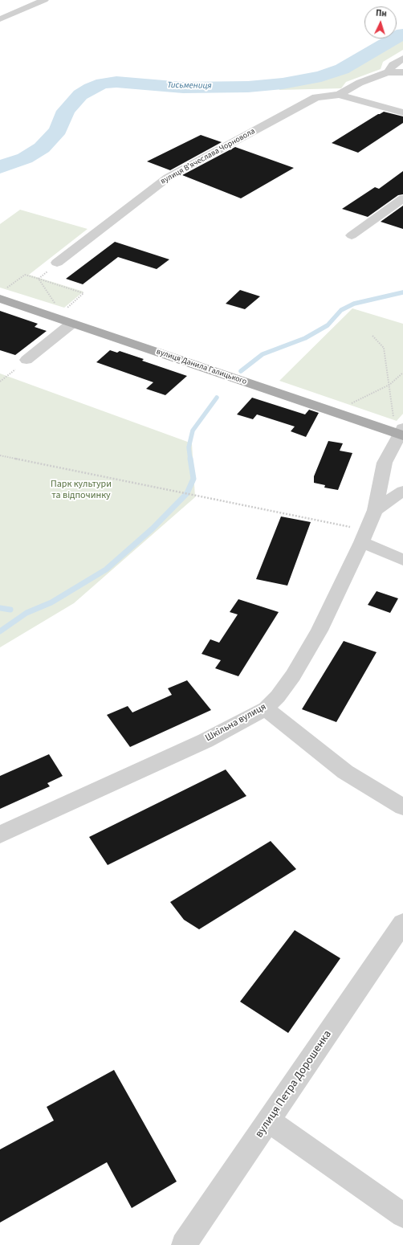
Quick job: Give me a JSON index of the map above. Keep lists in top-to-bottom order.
{
  "streets": {
    "main road": ["вулиця Данила Галицького"],
    "street": ["вулиця Вʼячеслава Чорновола", "Шкільна вулиця", "вулиця Петра Дорошенка"]
  },
  "crossings": [
    ["вулиця Данила Галицького", "Шкільна вулиця"]
  ],
  "water": ["Тисьмениця"],
  "parks": ["Парк культури та відпочинку"],
  "north": "top"
}
